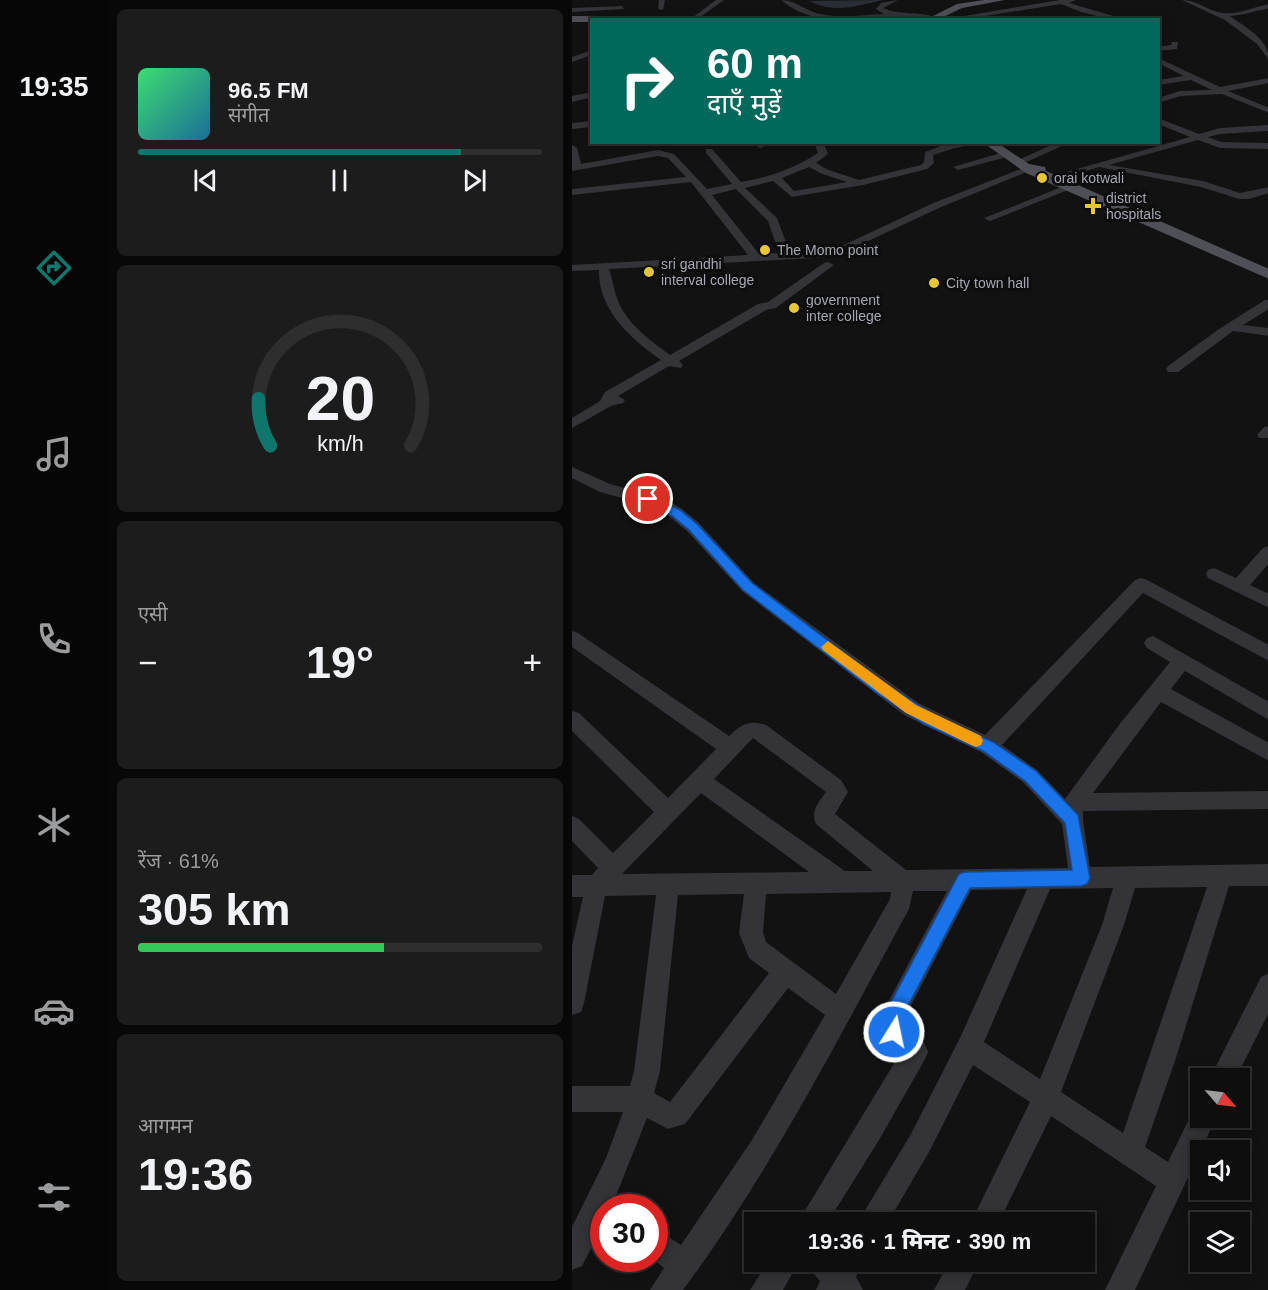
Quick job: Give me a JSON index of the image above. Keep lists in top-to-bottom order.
{
  "places": {
    "other": [
      "orai kotwali",
      "The Momo point",
      "sri gandhi interval college",
      "City town hall",
      "government inter college"
    ],
    "health": ["district hospitals"]
  },
  "north": "bottom right",
  "page": {
    "tabs": "19:35",
    "turn": ["60 m", "दाएँ मुड़ें"],
    "song": ["96.5 FM", "संगीत"],
    "tile": [
      "एसी",
      ["रेंज · 61%", "305 km"],
      ["आगमन", "19:36"]
    ],
    "heat": ["−", "19°", "+"],
    "limit": "30",
    "trip": "19:36 · 1 मिनट · 390 m",
    "gauge": ["20", "km/h"]
  }
}
